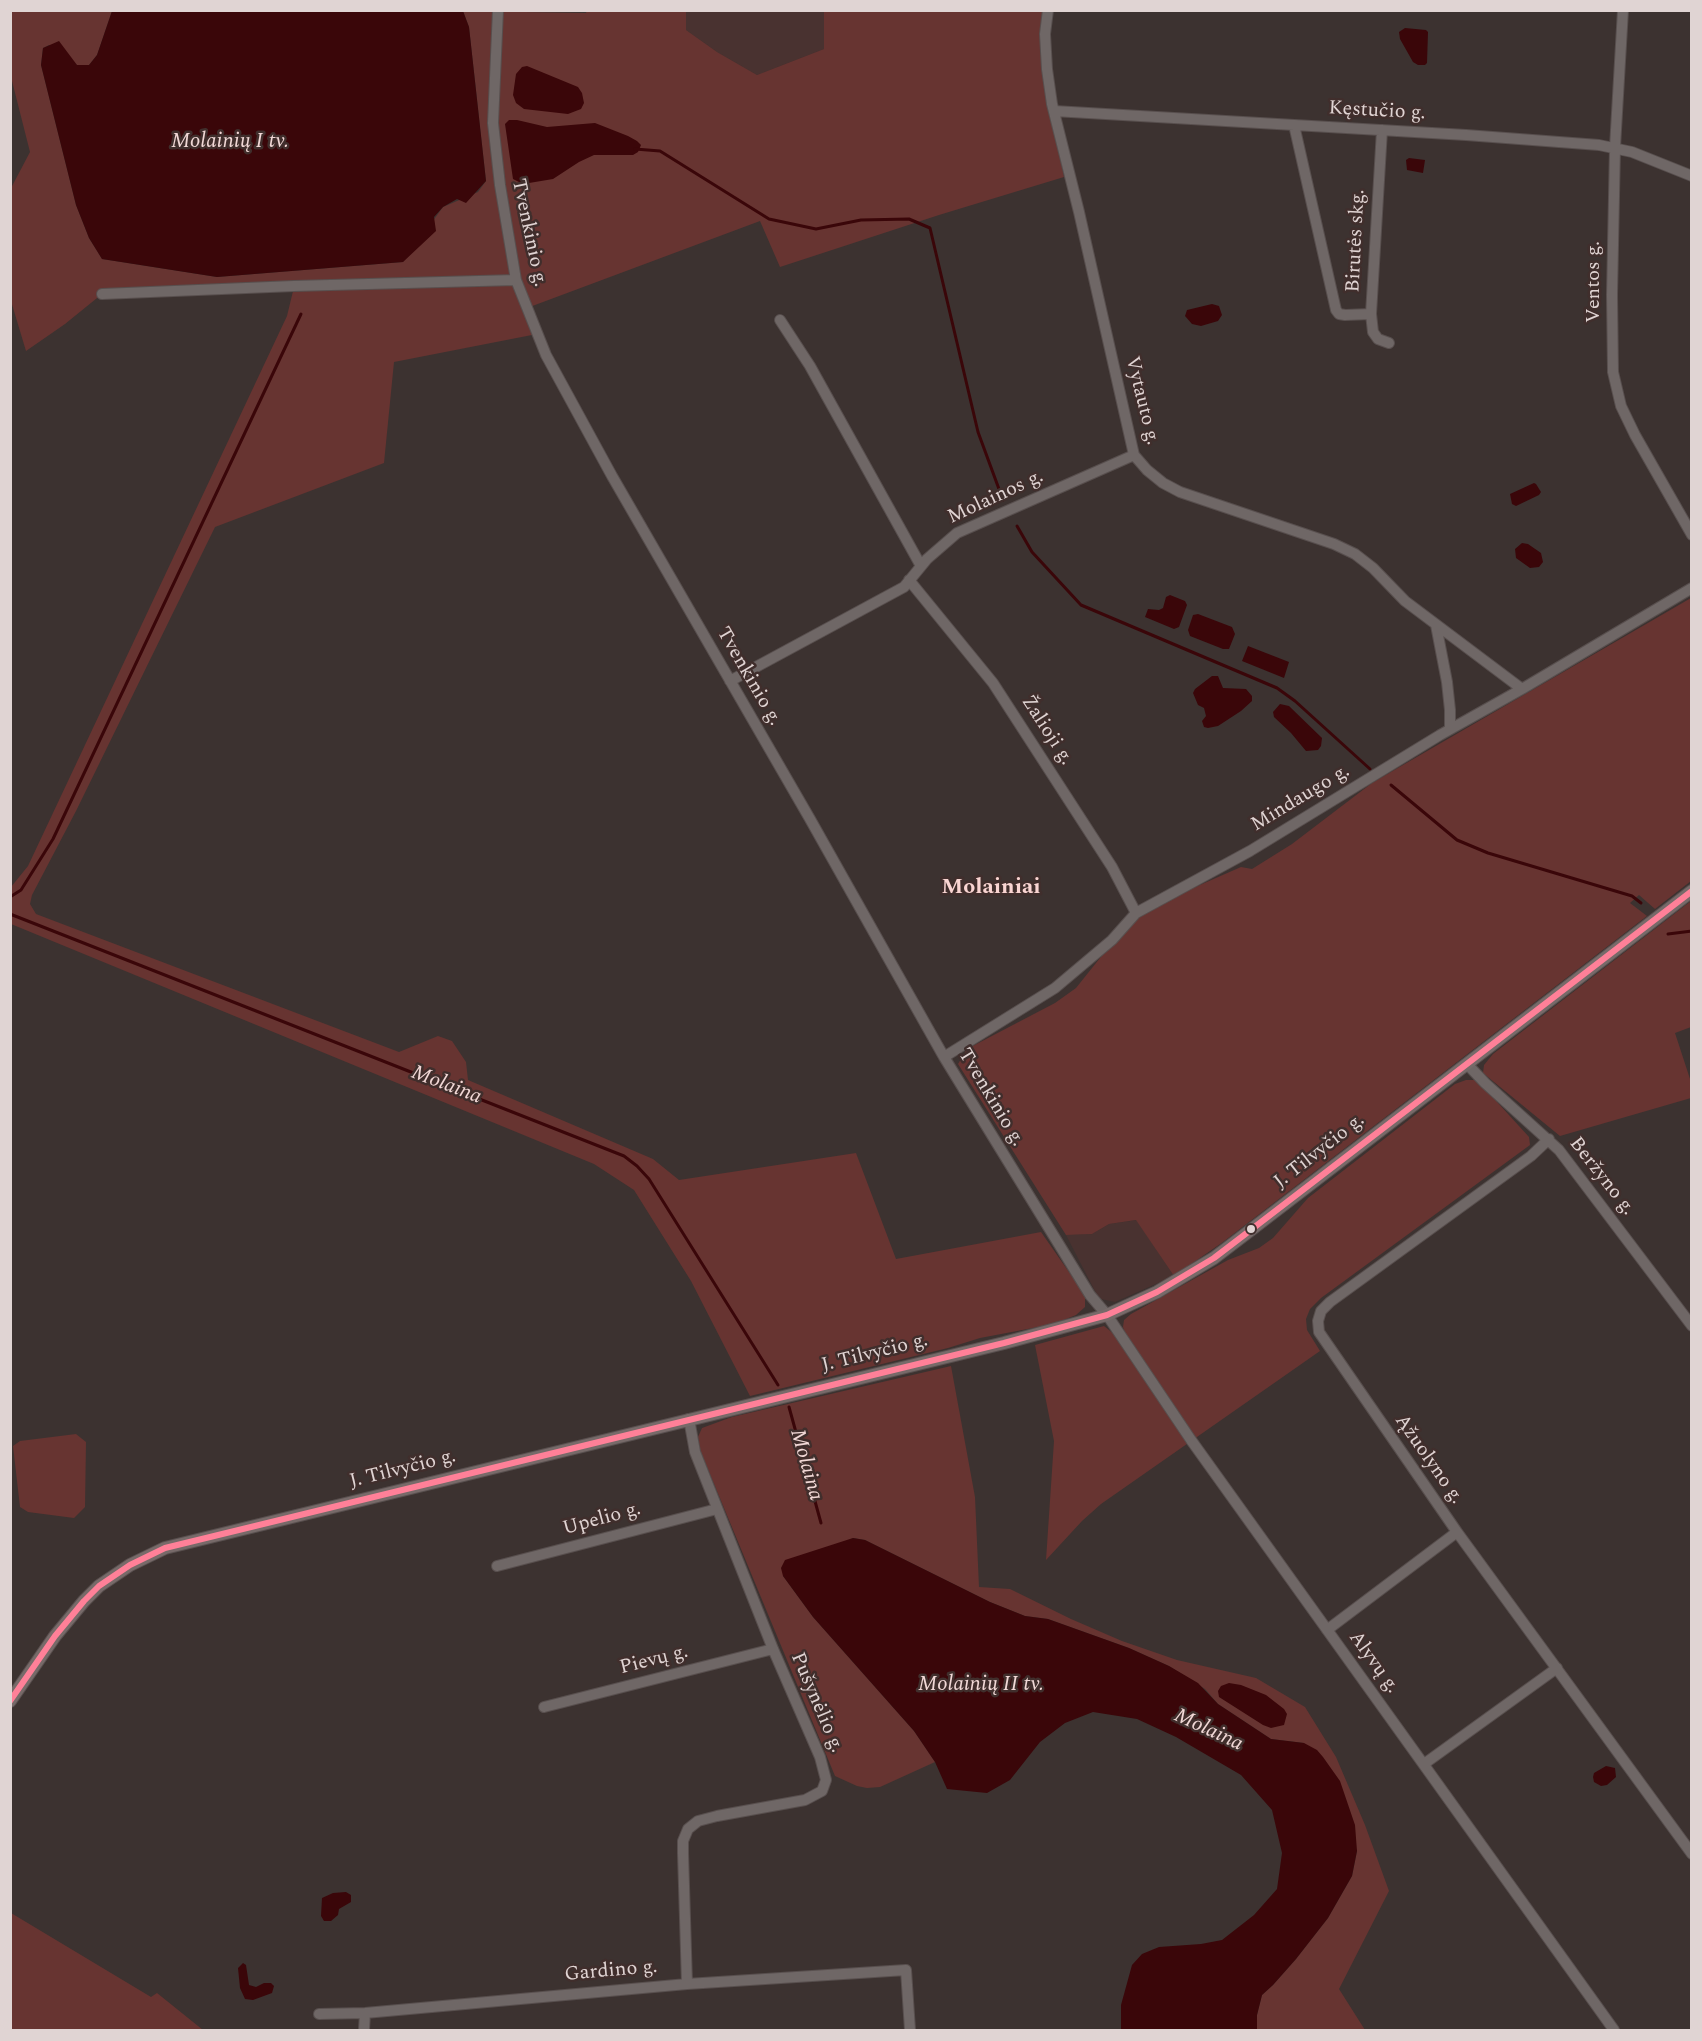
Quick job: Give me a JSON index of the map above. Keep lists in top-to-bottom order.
{
  "streets": {
    "main road": ["J. Tilvyčio g."],
    "street": [
      "Kęstučio g.",
      "Tvenkinio g.",
      "Birutės skg.",
      "Ventos g.",
      "Vytauto g.",
      "Molainos g.",
      "Žalioji g.",
      "Mindaugo g.",
      "Beržyno g.",
      "Ąžuolyno g.",
      "Upelio g.",
      "Pievų g.",
      "Alyvų g.",
      "Pušynėlio g.",
      "Gardino g."
    ]
  },
  "crossings": [
    ["Kęstučio g.", "Birutės skg."],
    ["Kęstučio g.", "Ventos g."],
    ["Kęstučio g.", "Vytauto g."],
    ["Tvenkinio g.", "Molainos g."],
    ["Tvenkinio g.", "Mindaugo g."],
    ["Tvenkinio g.", "J. Tilvyčio g."],
    ["Tvenkinio g.", "Alyvų g."],
    ["Vytauto g.", "Molainos g."],
    ["Vytauto g.", "Mindaugo g."],
    ["Molainos g.", "Žalioji g."],
    ["Žalioji g.", "Mindaugo g."],
    ["J. Tilvyčio g.", "Beržyno g."],
    ["J. Tilvyčio g.", "Alyvų g."],
    ["J. Tilvyčio g.", "Pušynėlio g."],
    ["Beržyno g.", "Ąžuolyno g."],
    ["Upelio g.", "Pušynėlio g."],
    ["Pievų g.", "Pušynėlio g."],
    ["Pušynėlio g.", "Gardino g."]
  ],
  "districts": ["Molainiai"],
  "water": ["Molainių I tv.", "Molaina", "Molainių II tv."]
}
